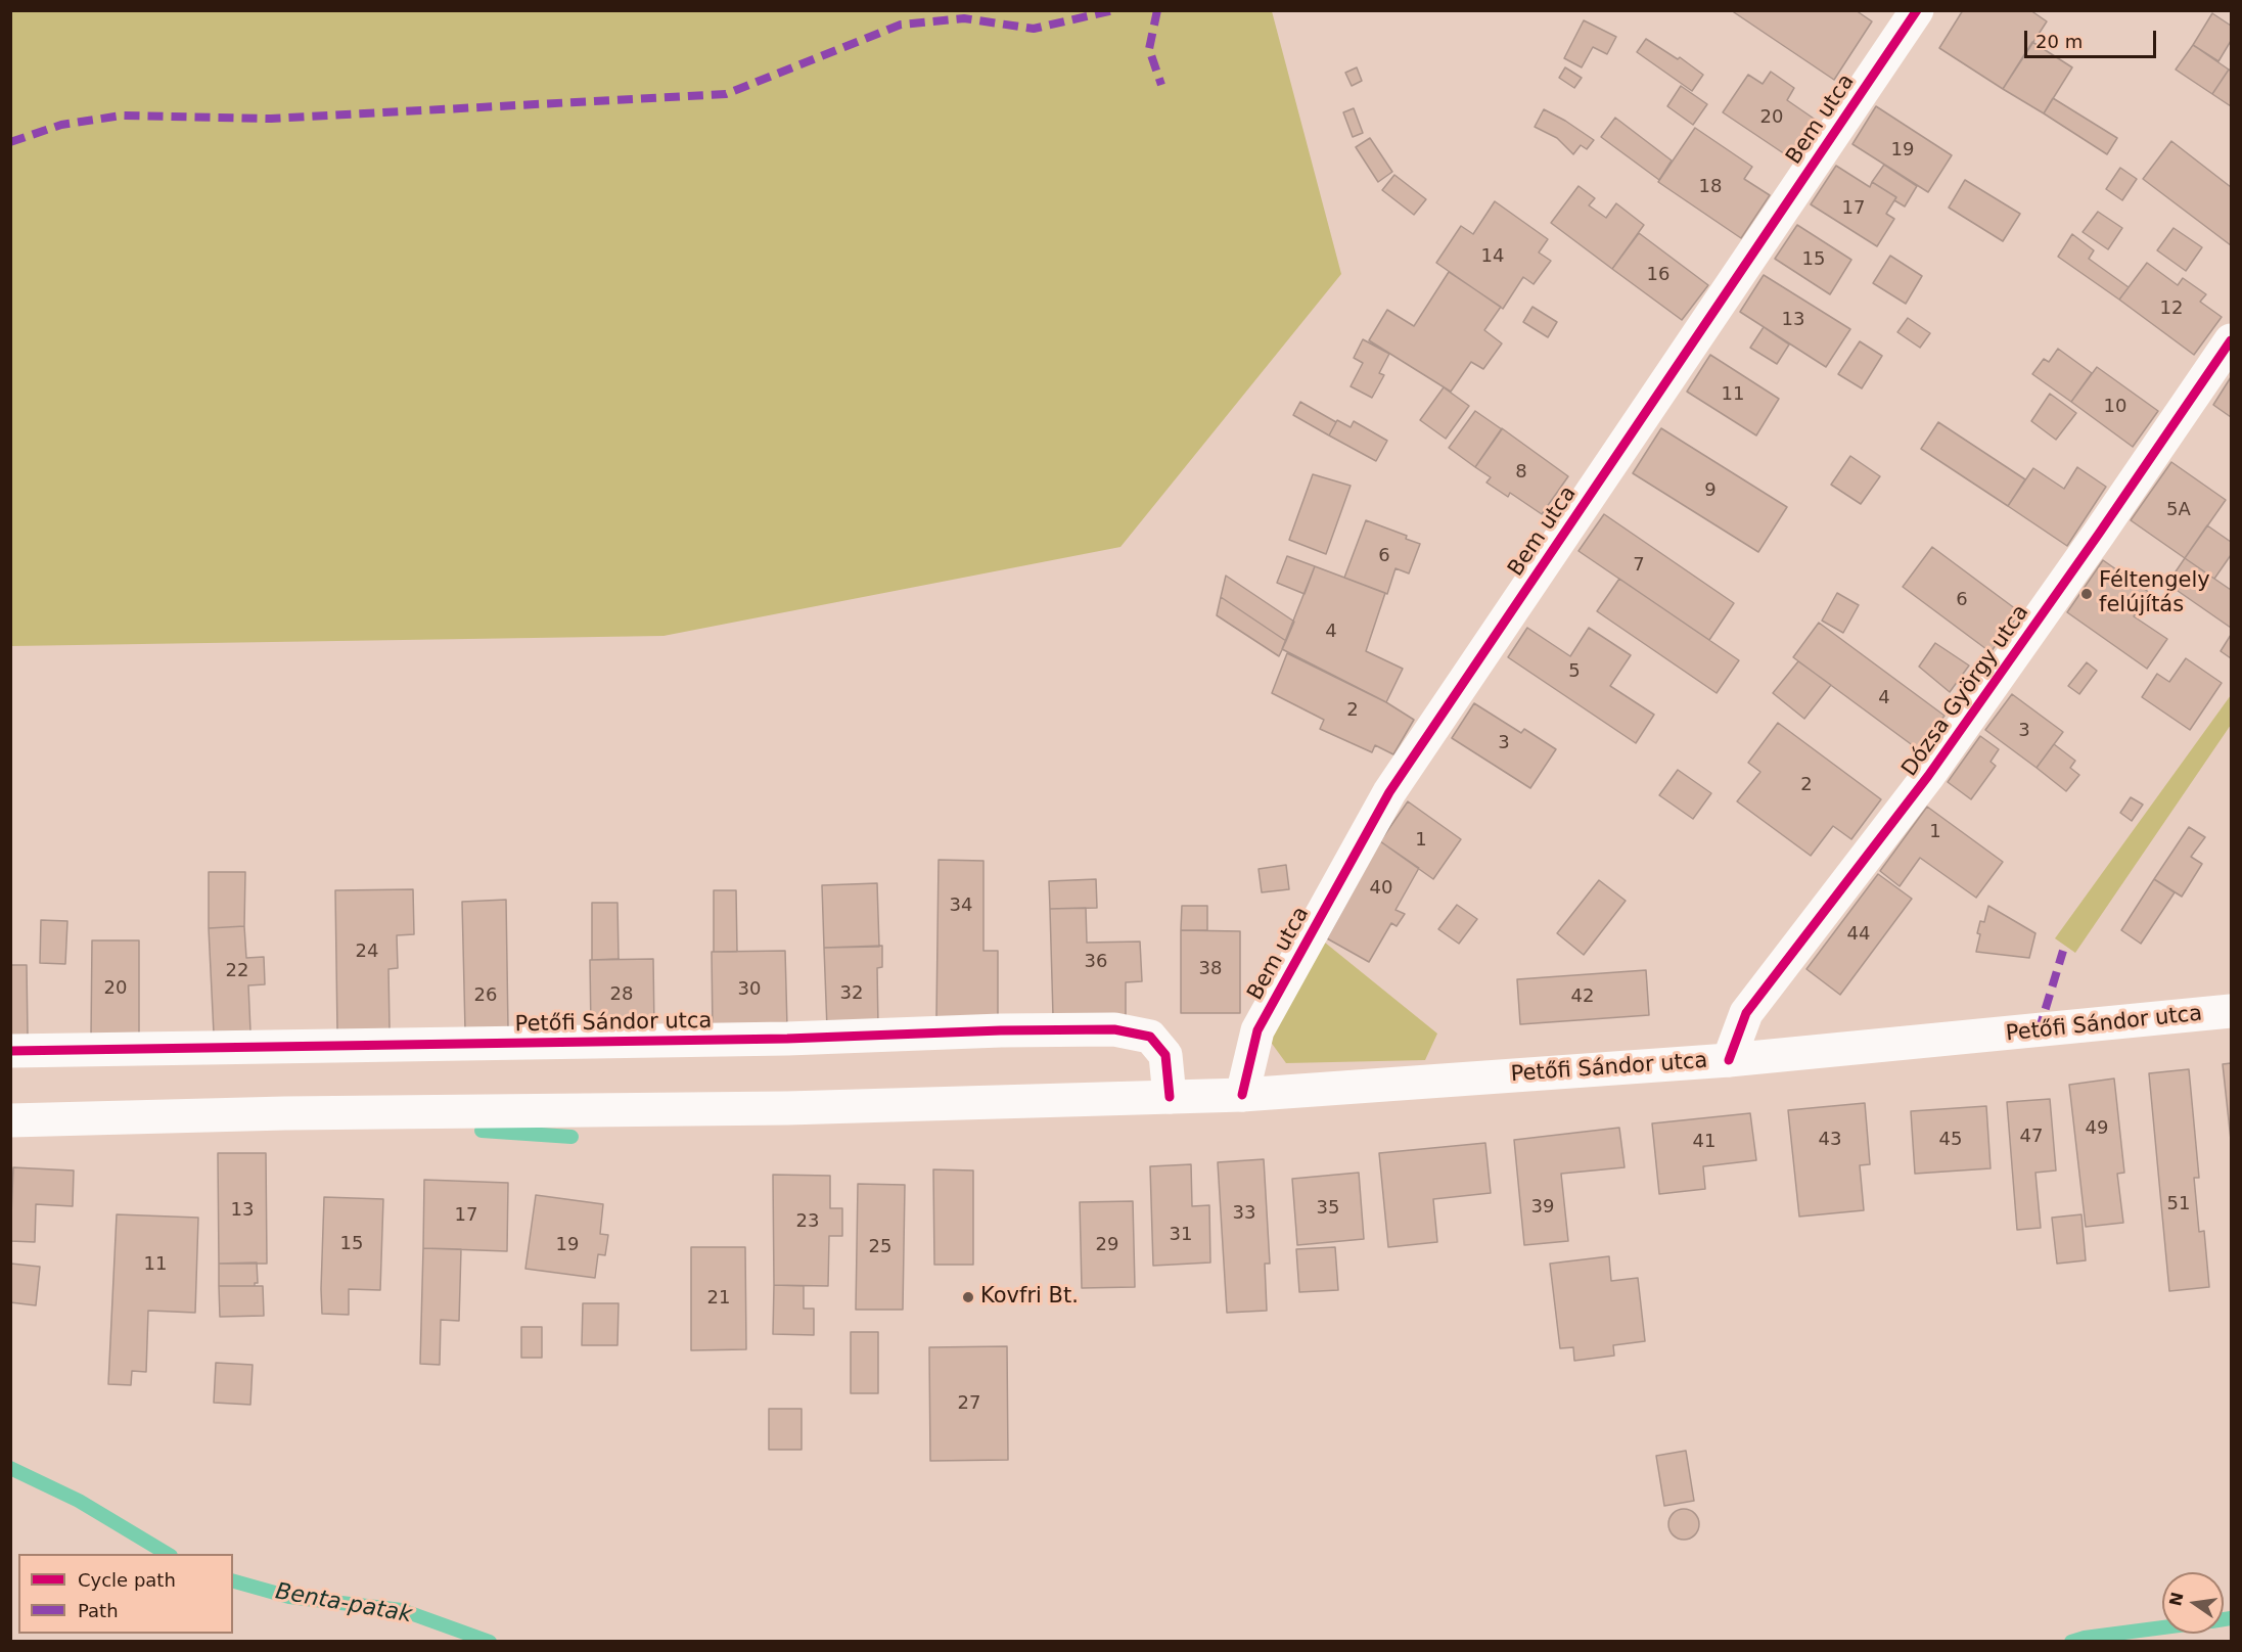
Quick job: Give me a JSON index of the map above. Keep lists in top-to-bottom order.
{
  "streets": {
    "street": ["Bem utca", "Dózsa György utca", "Petőfi Sándor utca"]
  },
  "crossings": [
    ["Bem utca", "Petőfi Sándor utca"],
    ["Dózsa György utca", "Petőfi Sándor utca"]
  ],
  "water": ["Benta-patak"],
  "places": ["Féltengely felújítás", "Kovfri Bt."],
  "house_numbers": [
    "20",
    "19",
    "18",
    "17",
    "14",
    "15",
    "16",
    "12",
    "13",
    "11",
    "10",
    "8",
    "9",
    "5A",
    "6",
    "7",
    "6",
    "4",
    "5",
    "4",
    "2",
    "3",
    "3",
    "2",
    "1",
    "1",
    "40",
    "34",
    "44",
    "24",
    "36",
    "38",
    "22",
    "20",
    "30",
    "32",
    "28",
    "26",
    "42",
    "49",
    "47",
    "43",
    "45",
    "41",
    "51",
    "39",
    "35",
    "13",
    "33",
    "17",
    "23",
    "31",
    "15",
    "19",
    "29",
    "25",
    "11",
    "21",
    "27"
  ],
  "legend": ["Cycle path", "Path"],
  "scale_bar": "20 m",
  "north": "left"
}
